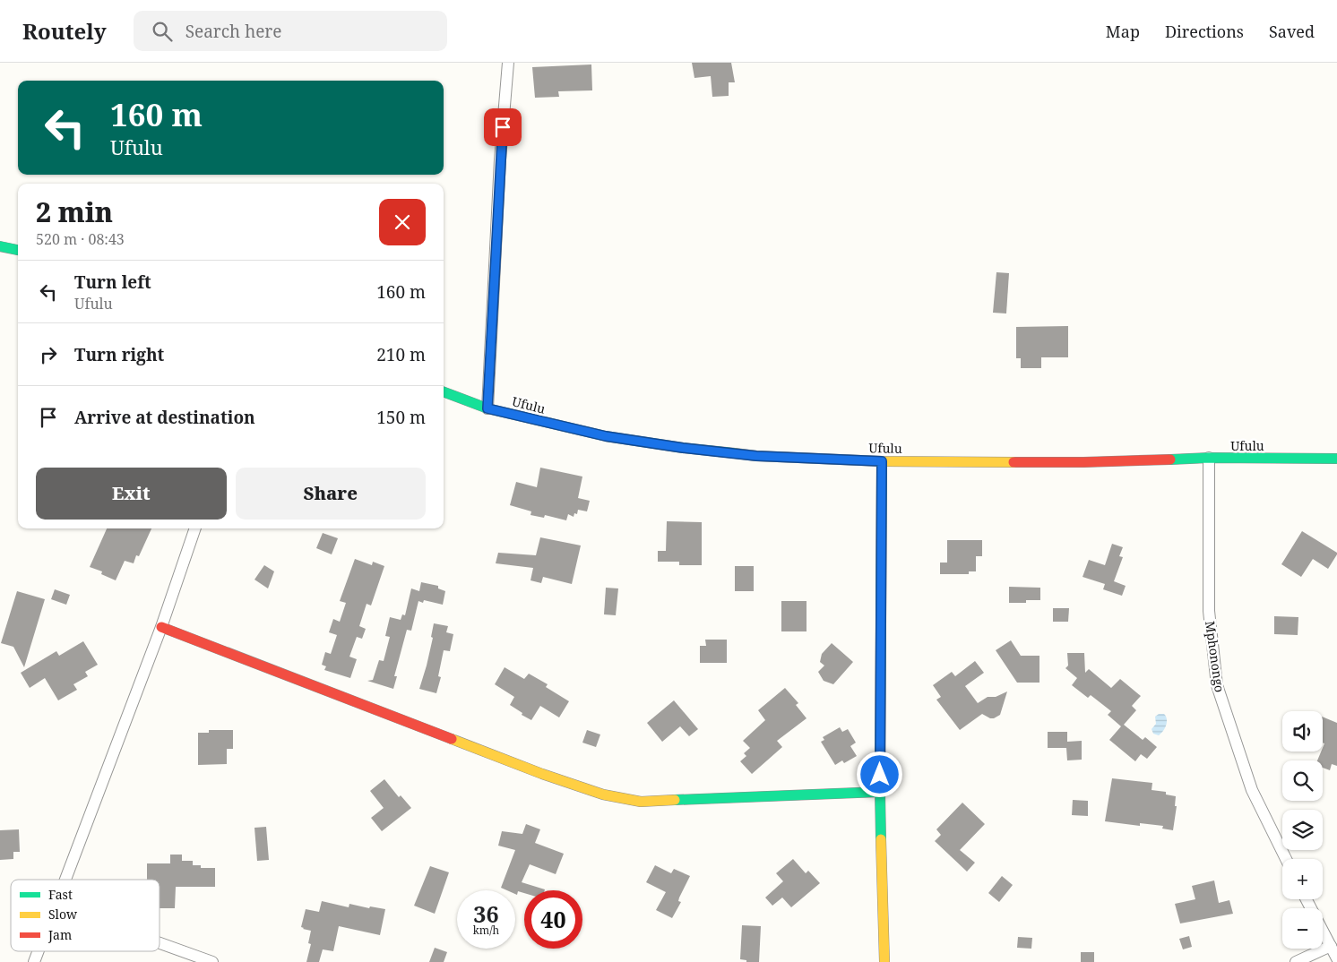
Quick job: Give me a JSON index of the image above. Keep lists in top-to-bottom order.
{
  "streets": {
    "street": ["Ufulu", "Mphonongo"]
  },
  "crossings": [
    ["Ufulu", "Mphonongo"]
  ],
  "legend": ["Fast", "Slow", "Jam"],
  "page": {
    "header": "Routely",
    "search": "Search here",
    "nav": ["Map", "Directions", "Saved"],
    "turn": ["160 m", "Ufulu"],
    "heading": ["2 min", "520 m · 08:43"],
    "list": [
      {
        "name": "Turn left",
        "note": "Ufulu",
        "value": "160 m"
      },
      {
        "name": "Turn right",
        "value": "210 m"
      },
      {
        "name": "Arrive at destination",
        "value": "150 m"
      }
    ],
    "buttons": ["Exit", "Share"],
    "map_buttons": ["+", "−"],
    "speed": "36 km/h",
    "limit": "40"
  }
}
